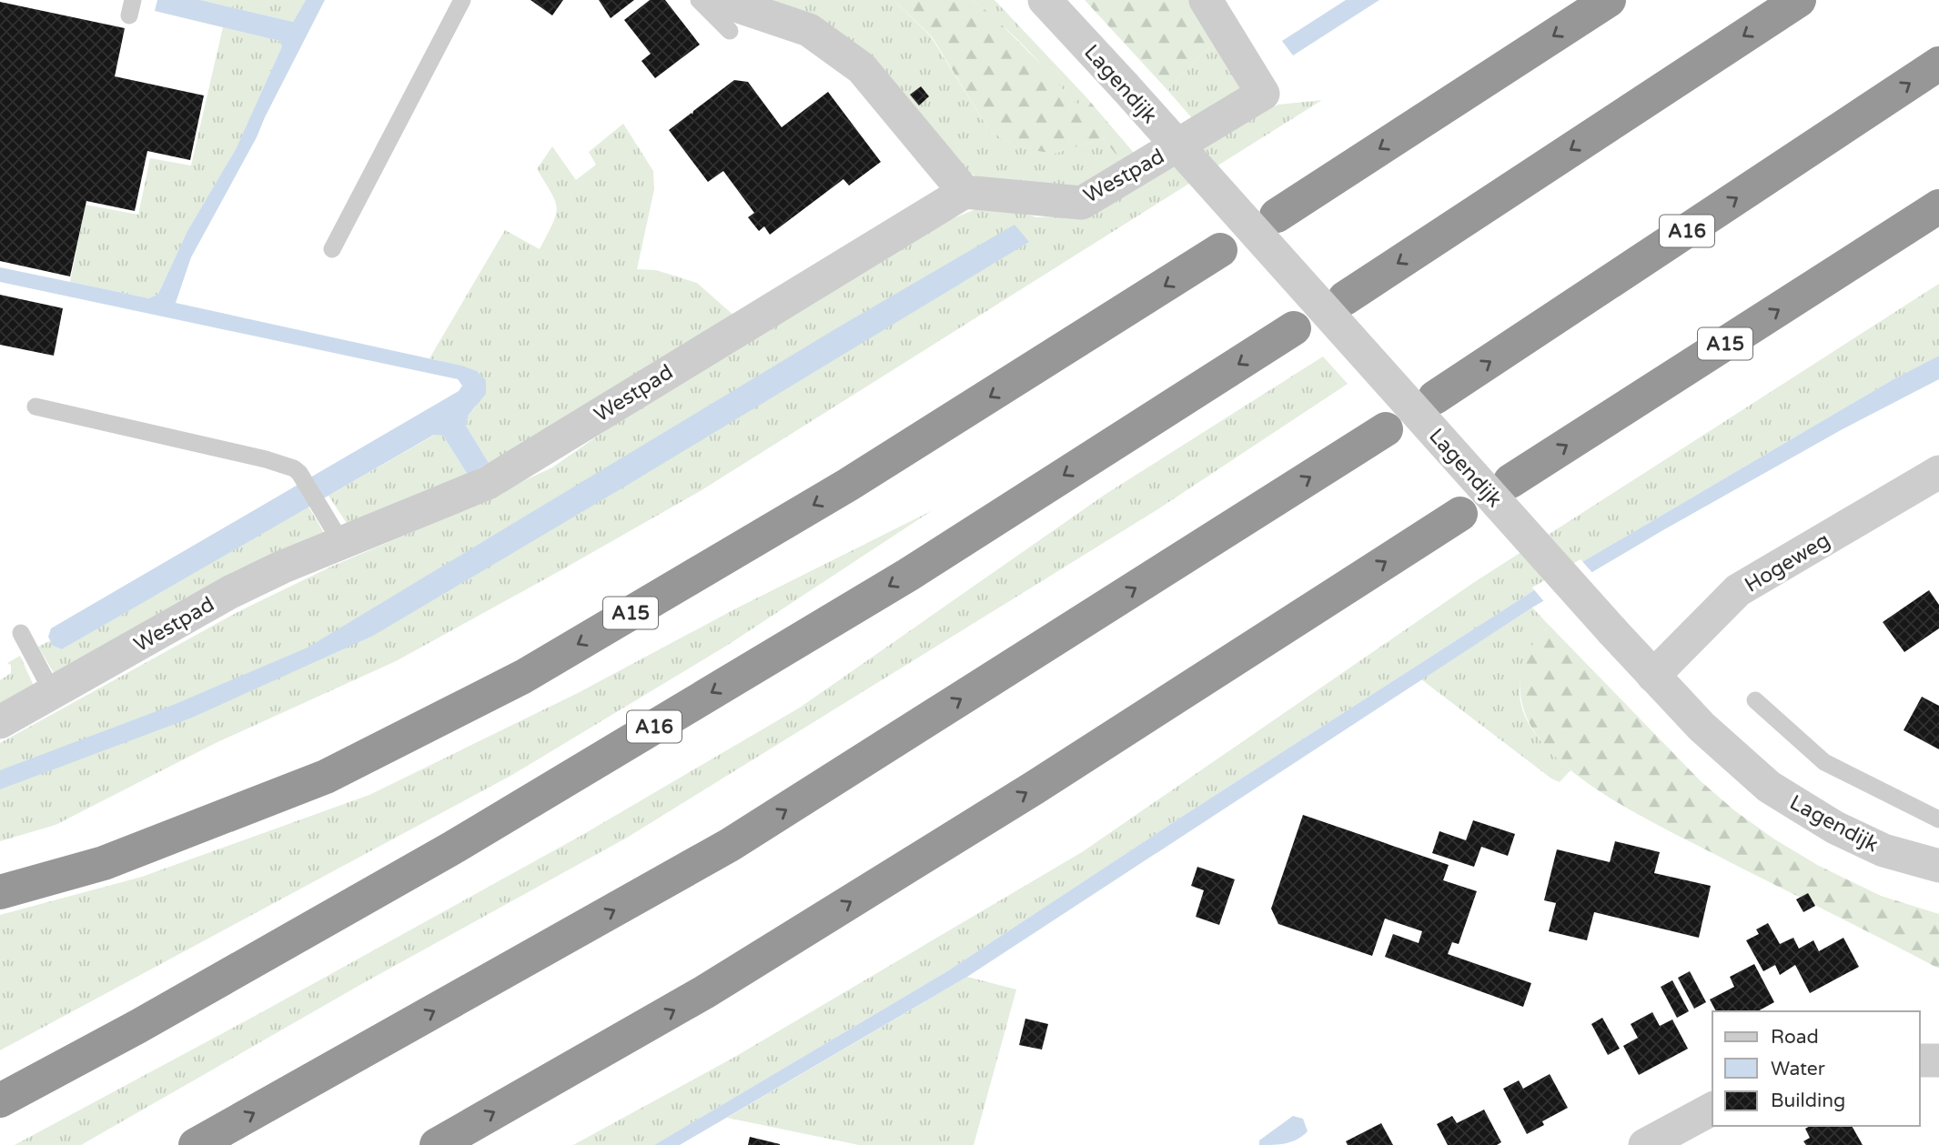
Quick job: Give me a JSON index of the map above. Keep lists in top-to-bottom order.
{
  "streets": {
    "highway": ["A16", "A15"],
    "street": ["Lagendijk", "Westpad", "Hogeweg"]
  },
  "crossings": [
    ["Lagendijk", "Hogeweg"]
  ],
  "legend": ["Road", "Water", "Building"]
}
